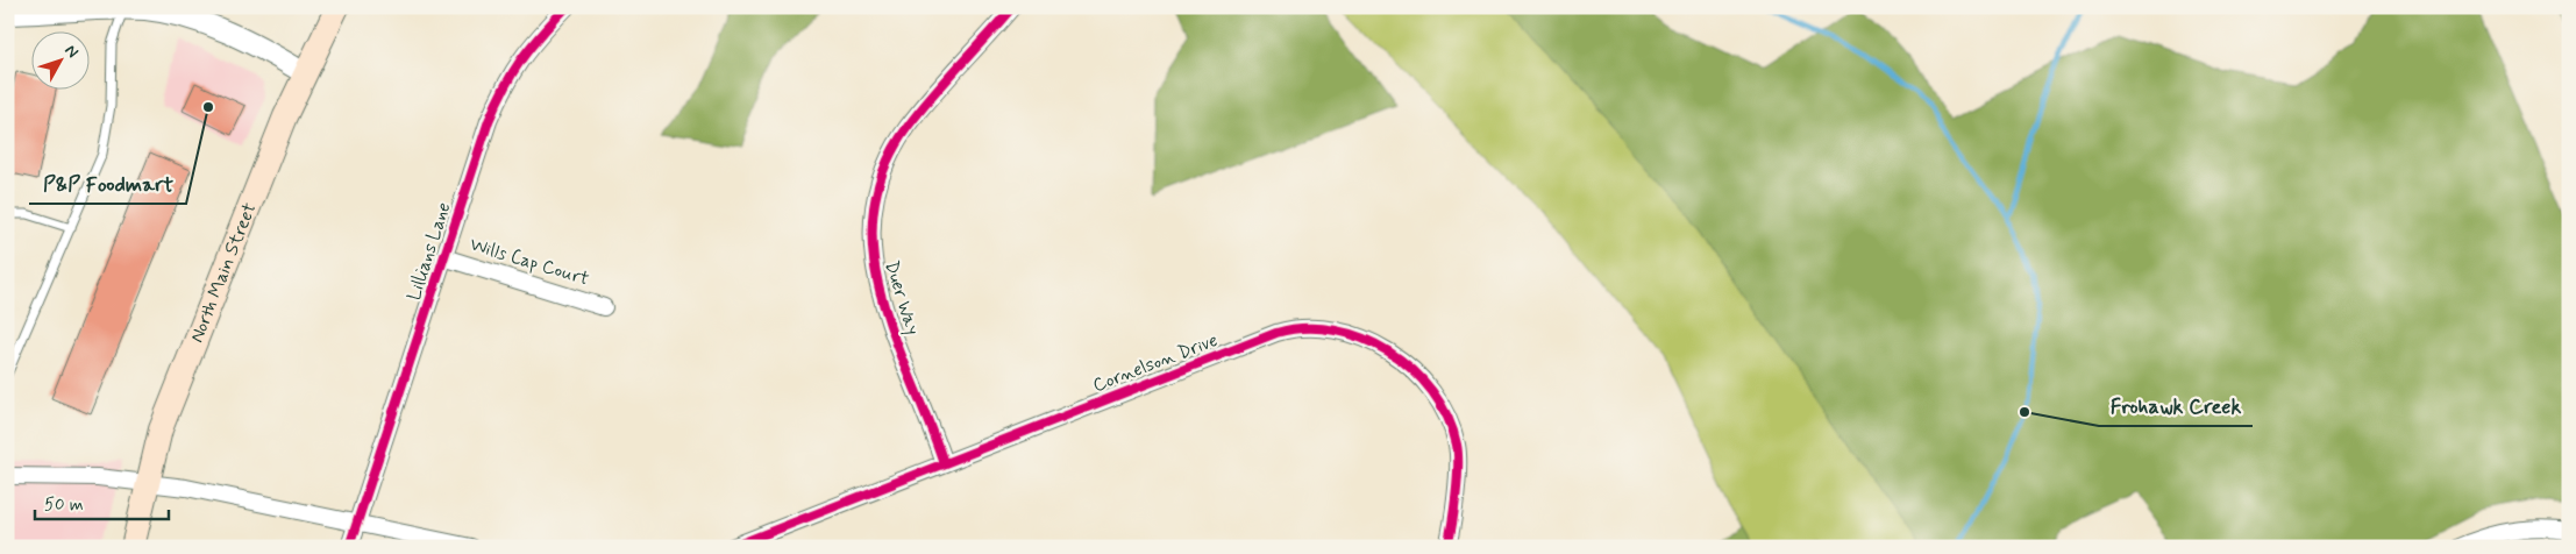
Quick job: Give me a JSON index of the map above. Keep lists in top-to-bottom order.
{
  "streets": {
    "main road": ["North Main Street"],
    "street": [
      "Lillians Lane",
      "Wills Cap Court",
      "Duer Way",
      "Cornelson Drive"
    ]
  },
  "crossings": [
    ["Lillians Lane", "Wills Cap Court"],
    ["Duer Way", "Cornelson Drive"]
  ],
  "places": ["P&P Foodmart", "Frohawk Creek"],
  "scale_bar": "50 m",
  "north": "top right"
}
